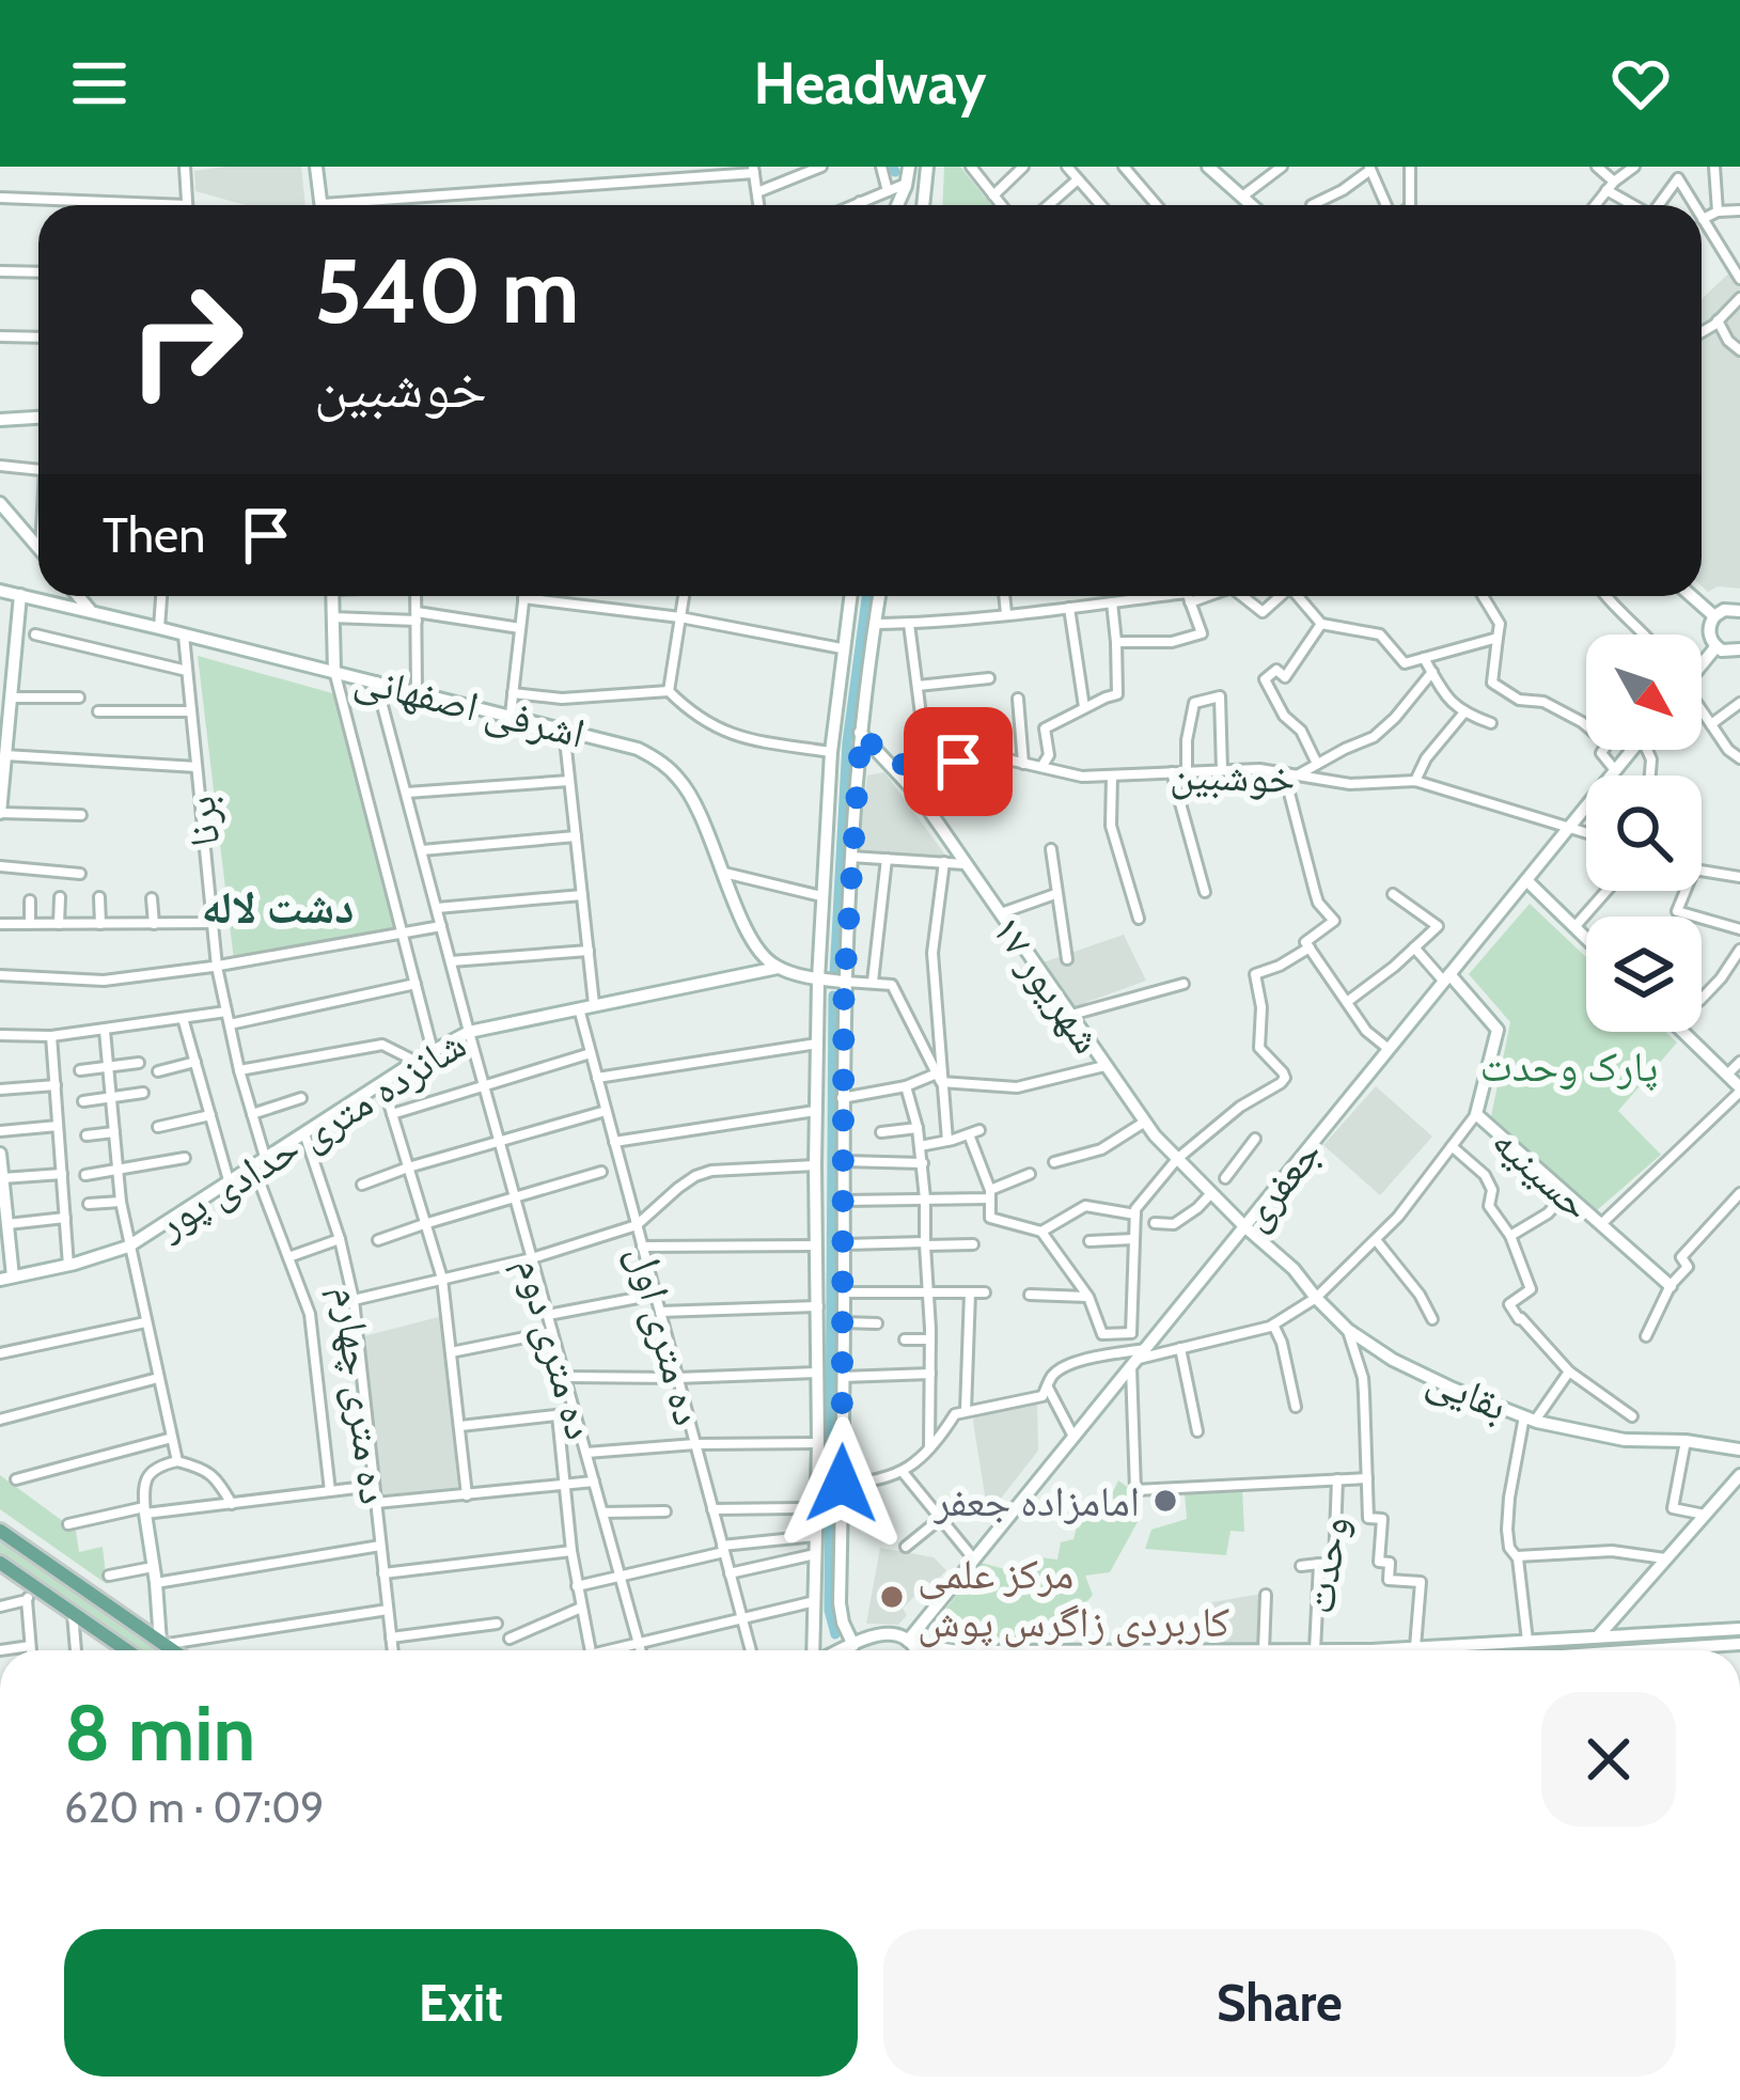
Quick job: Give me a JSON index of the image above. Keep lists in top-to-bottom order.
{
  "streets": {
    "street": [
      "اشرفی اصفهانی",
      "خوشبین",
      "برنا",
      "۱۷ شهریور",
      "شانزده متری حدادی پور",
      "حسینیه",
      "جعفری",
      "ده متری اول",
      "ده متری دوم",
      "بقایی",
      "ده متری چهارم",
      "وحدت"
    ]
  },
  "crossings": [
    ["اشرفی اصفهانی", "برنا"],
    ["اشرفی اصفهانی", "شانزده متری حدادی پور"],
    ["اشرفی اصفهانی", "ده متری دوم"],
    ["خوشبین", "۱۷ شهریور"],
    ["خوشبین", "جعفری"],
    ["برنا", "شانزده متری حدادی پور"],
    ["۱۷ شهریور", "جعفری"],
    ["۱۷ شهریور", "بقایی"],
    ["شانزده متری حدادی پور", "ده متری اول"],
    ["شانزده متری حدادی پور", "ده متری دوم"],
    ["شانزده متری حدادی پور", "ده متری چهارم"],
    ["حسینیه", "جعفری"],
    ["جعفری", "بقایی"]
  ],
  "districts": ["دشت لاله"],
  "parks": ["پارک وحدت"],
  "places": ["امامزاده جعفر", "مرکز علمی کاربردی زاگرس پوش"],
  "north": "bottom right",
  "page": {
    "header": "Headway",
    "turn": ["540 m", "خوشبین"],
    "then": "Then",
    "heading": ["8 min", "620 m · 07:09"],
    "buttons": ["Exit", "Share"]
  }
}
